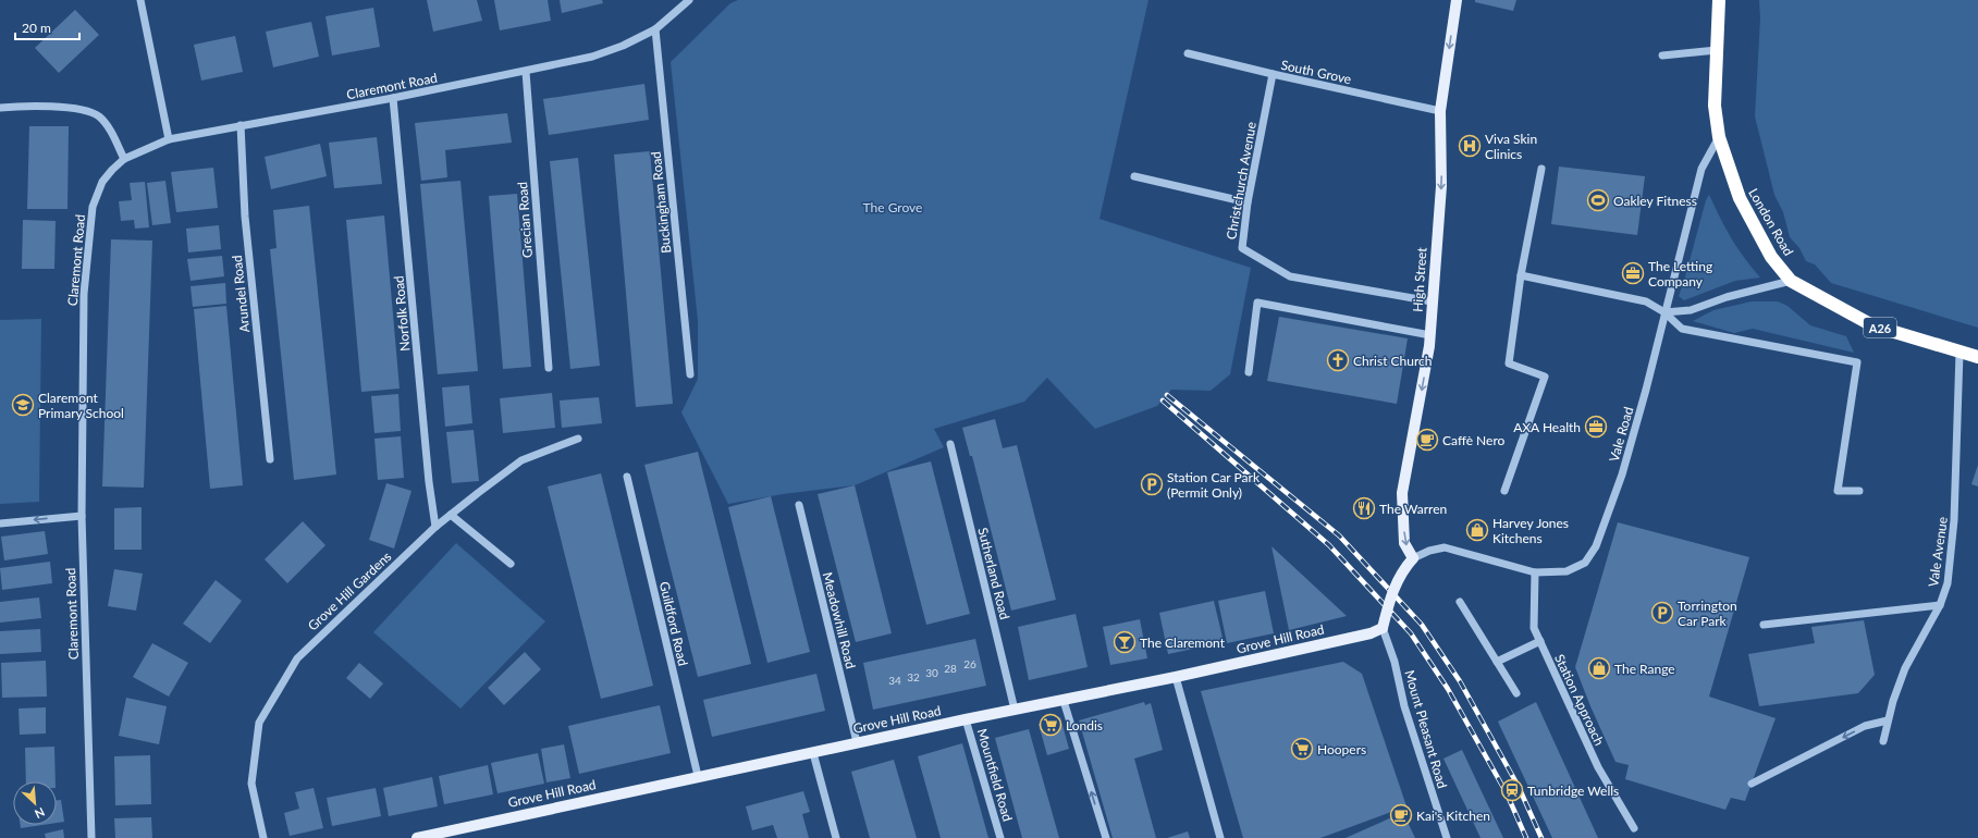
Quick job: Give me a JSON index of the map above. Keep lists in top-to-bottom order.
{
  "streets": {
    "highway": ["London Road", "A26"],
    "main road": ["High Street", "Grove Hill Road"],
    "street": [
      "South Grove",
      "Claremont Road",
      "Christchurch Avenue",
      "Buckingham Road",
      "Grecian Road",
      "Arundel Road",
      "Norfolk Road",
      "Vale Road",
      "Vale Avenue",
      "Sutherland Road",
      "Grove Hill Gardens",
      "Meadowhill Road",
      "Guildford Road",
      "Station Approach",
      "Mount Pleasant Road",
      "Mountfield Road"
    ]
  },
  "crossings": [
    ["South Grove", "Christchurch Avenue"],
    ["South Grove", "High Street"],
    ["Claremont Road", "Buckingham Road"],
    ["Claremont Road", "Grecian Road"],
    ["Claremont Road", "Arundel Road"],
    ["Claremont Road", "Norfolk Road"],
    ["Christchurch Avenue", "High Street"],
    ["London Road", "Vale Road"],
    ["London Road", "Vale Avenue"],
    ["High Street", "Vale Road"],
    ["Norfolk Road", "Grove Hill Gardens"],
    ["Vale Road", "Station Approach"],
    ["Sutherland Road", "Grove Hill Road"],
    ["Meadowhill Road", "Grove Hill Road"],
    ["Guildford Road", "Grove Hill Road"],
    ["Grove Hill Road", "Mount Pleasant Road"],
    ["Grove Hill Road", "Mountfield Road"]
  ],
  "one_way": ["High Street"],
  "parks": ["The Grove"],
  "places": {
    "hospital": ["Viva Skin Clinics"],
    "sports": ["Oakley Fitness"],
    "office": ["The Letting Company", "AXA Health"],
    "church": ["Christ Church"],
    "school or university": ["Claremont Primary School"],
    "cafe": ["Caffè Nero", "Kai's Kitchen"],
    "parking": ["Station Car Park (Permit Only)", "Torrington Car Park"],
    "restaurant": ["The Warren"],
    "shop": ["Harvey Jones Kitchens", "The Range"],
    "bar": ["The Claremont"],
    "supermarket": ["Londis", "Hoopers"],
    "station": ["Tunbridge Wells"]
  },
  "house_numbers": [
    "26",
    "28",
    "30",
    "32",
    "34"
  ],
  "scale_bar": "20 m",
  "north": "bottom right"
}
